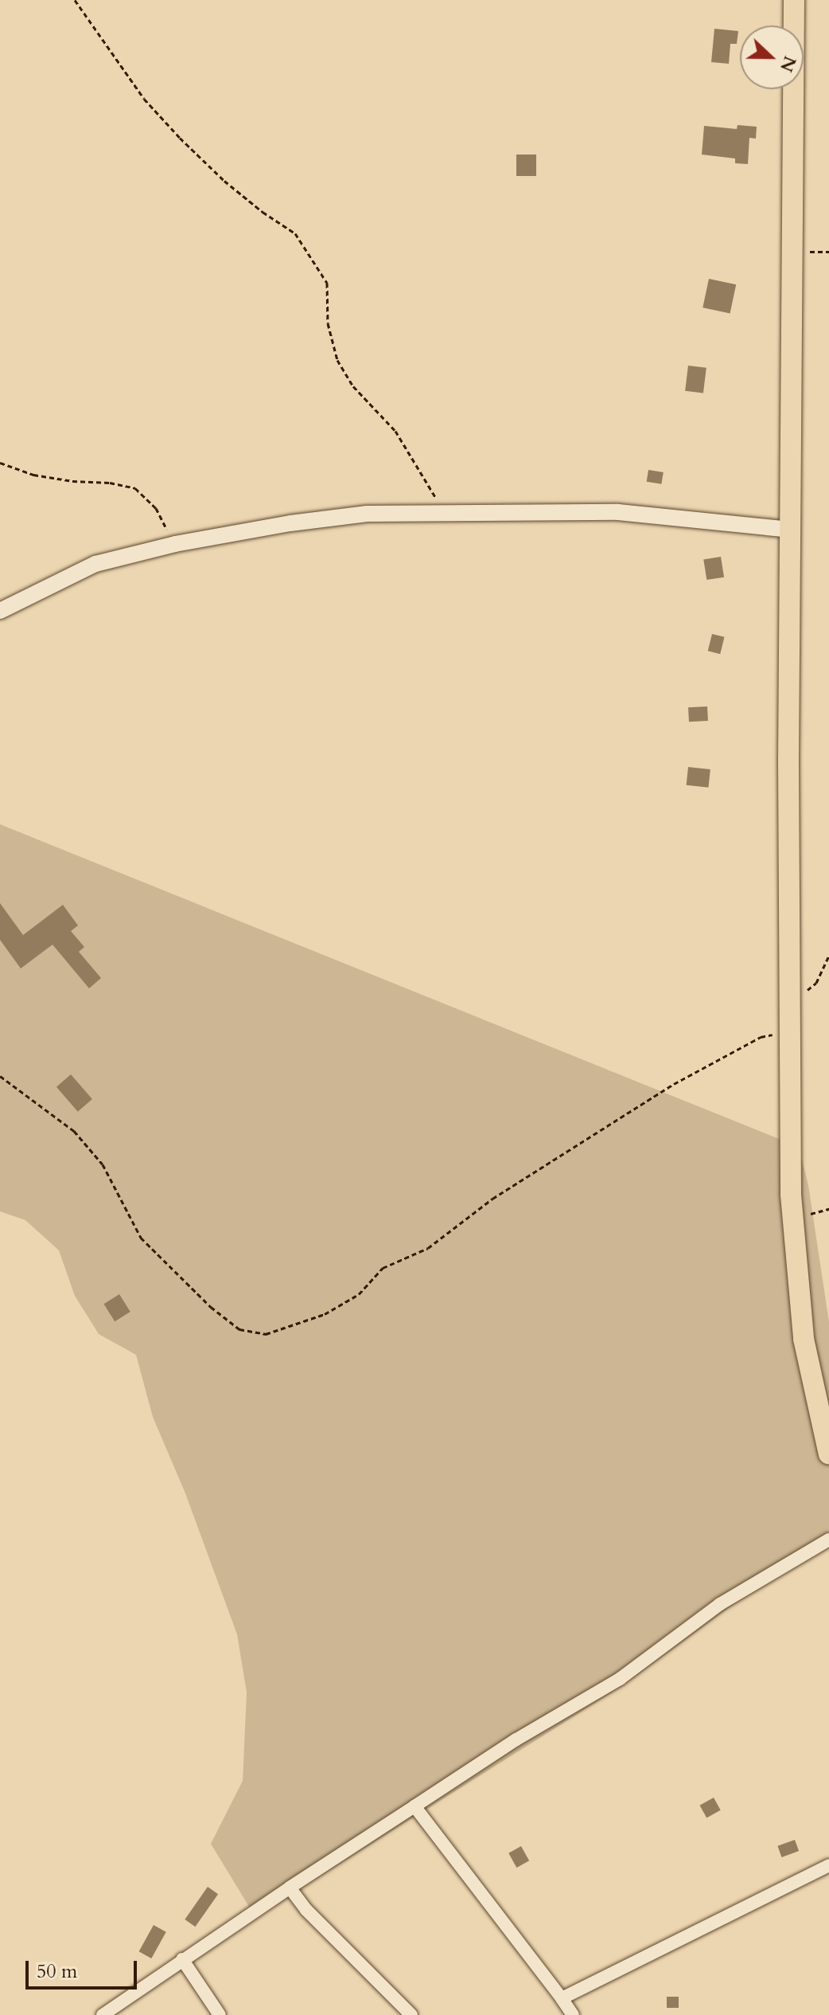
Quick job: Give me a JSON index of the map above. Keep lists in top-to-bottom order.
{
  "scale_bar": "50 m",
  "north": "right"
}
